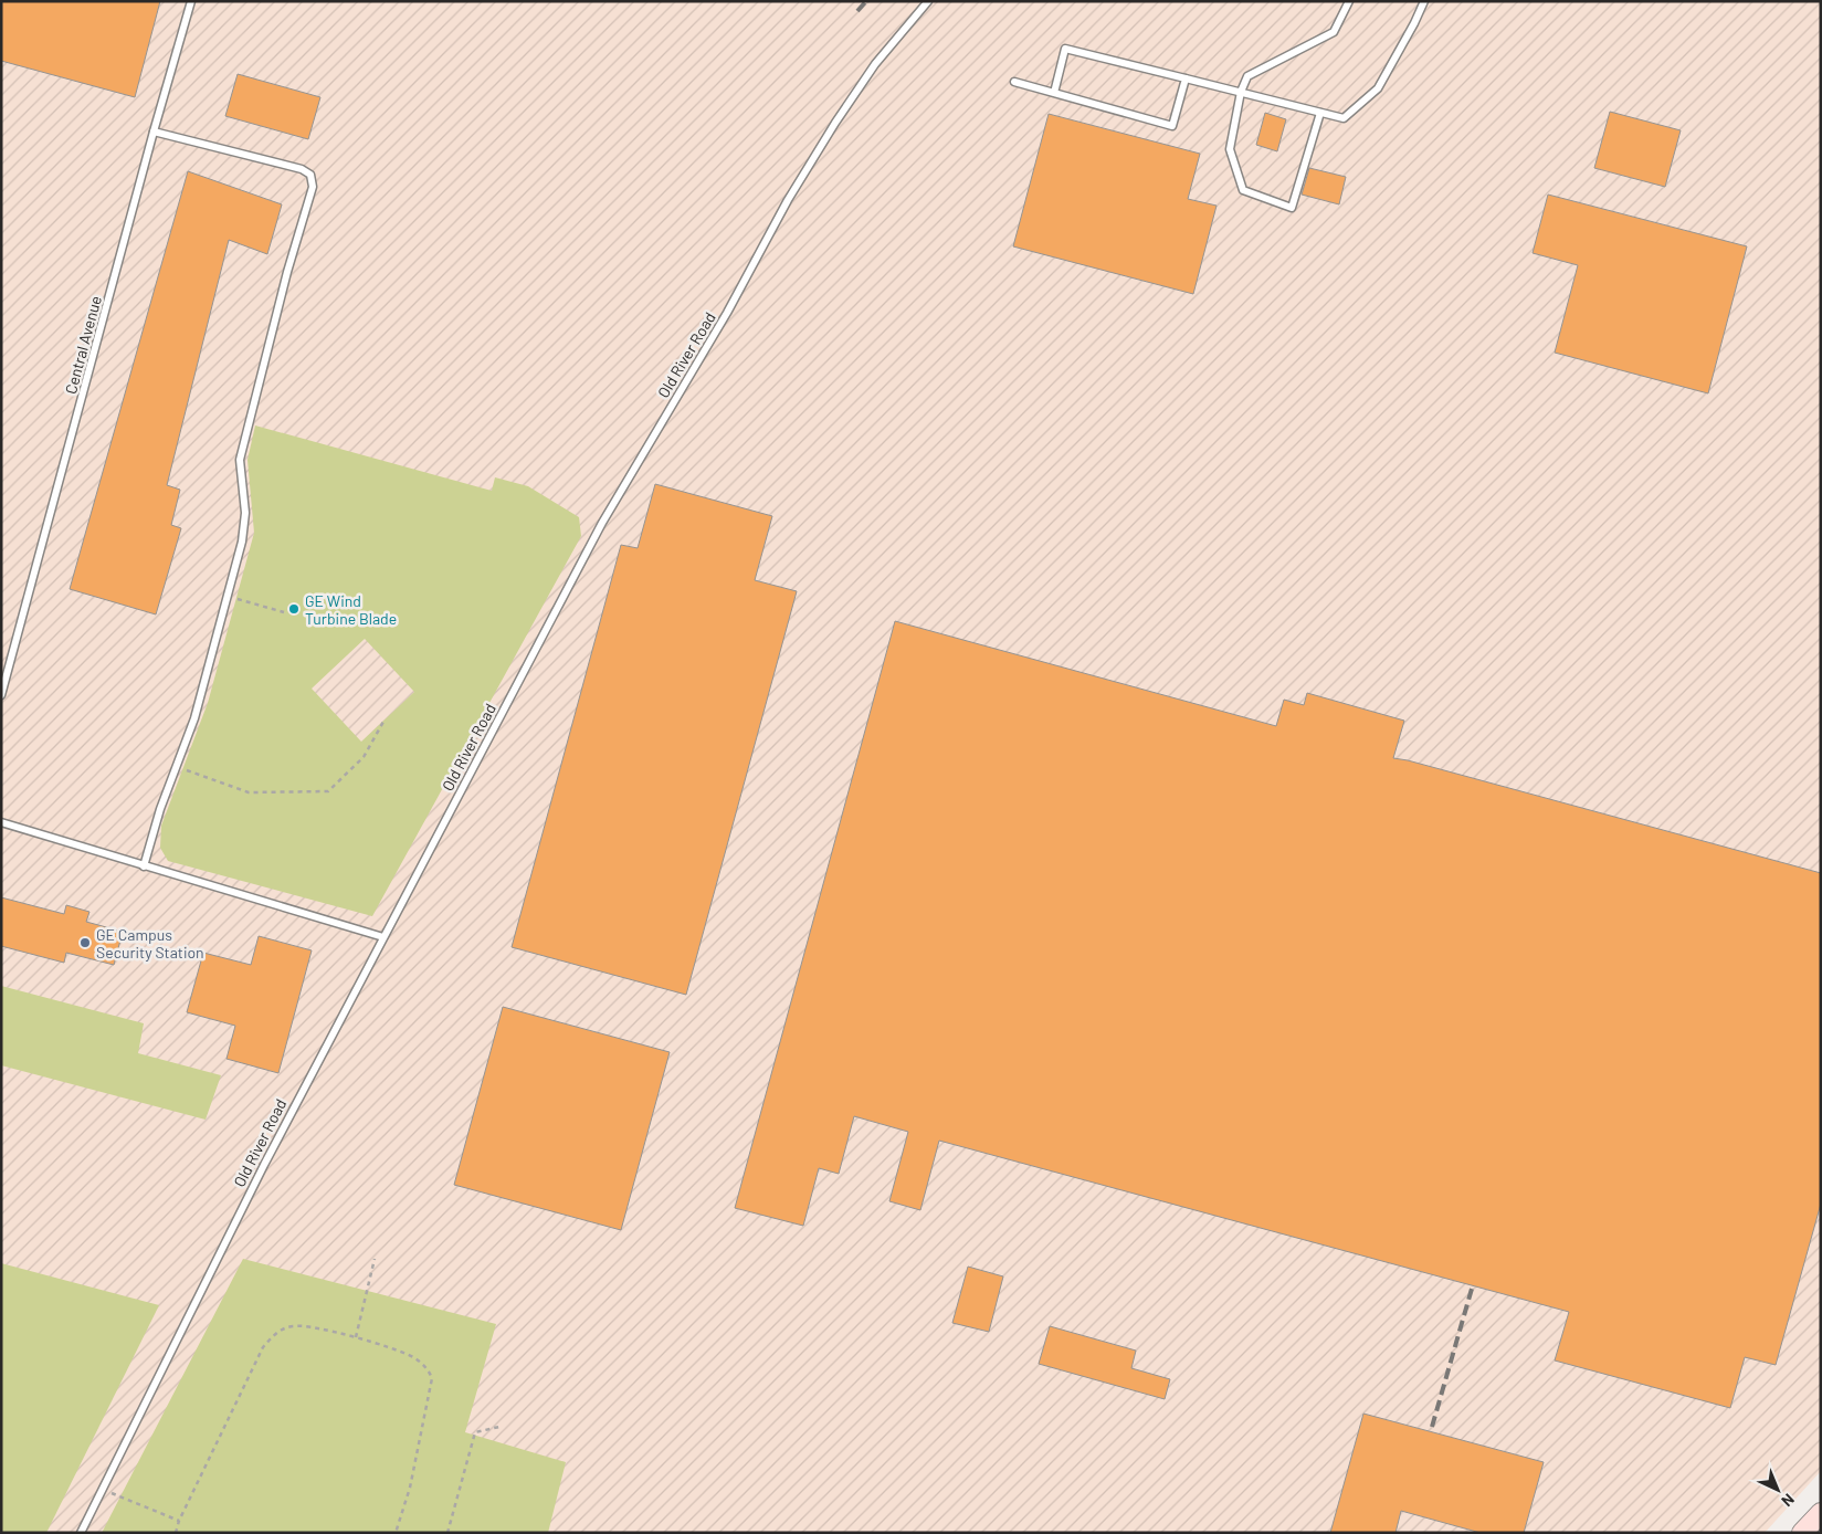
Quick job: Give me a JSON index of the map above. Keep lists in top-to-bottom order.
{
  "streets": {
    "lane": ["Central Avenue", "Old River Road"]
  },
  "places": ["GE Wind Turbine Blade", "GE Campus Security Station"],
  "north": "bottom right"
}
